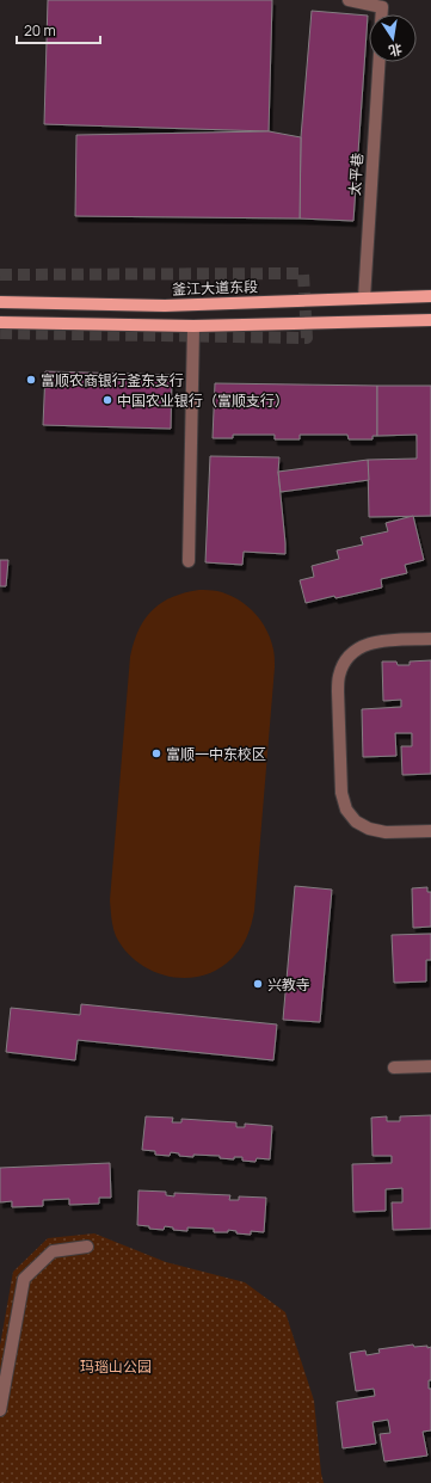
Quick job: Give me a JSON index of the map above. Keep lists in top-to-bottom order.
{
  "streets": {
    "main road": ["釜江大道东段"],
    "lane": ["太平巷"]
  },
  "crossings": [
    ["太平巷", "釜江大道东段"]
  ],
  "parks": ["玛瑙山公园"],
  "places": [
    "富顺农商银行釜东支行",
    "中国农业银行（富顺支行）",
    "富顺一中东校区",
    "兴教寺"
  ],
  "scale_bar": "20 m",
  "north": "bottom"
}
